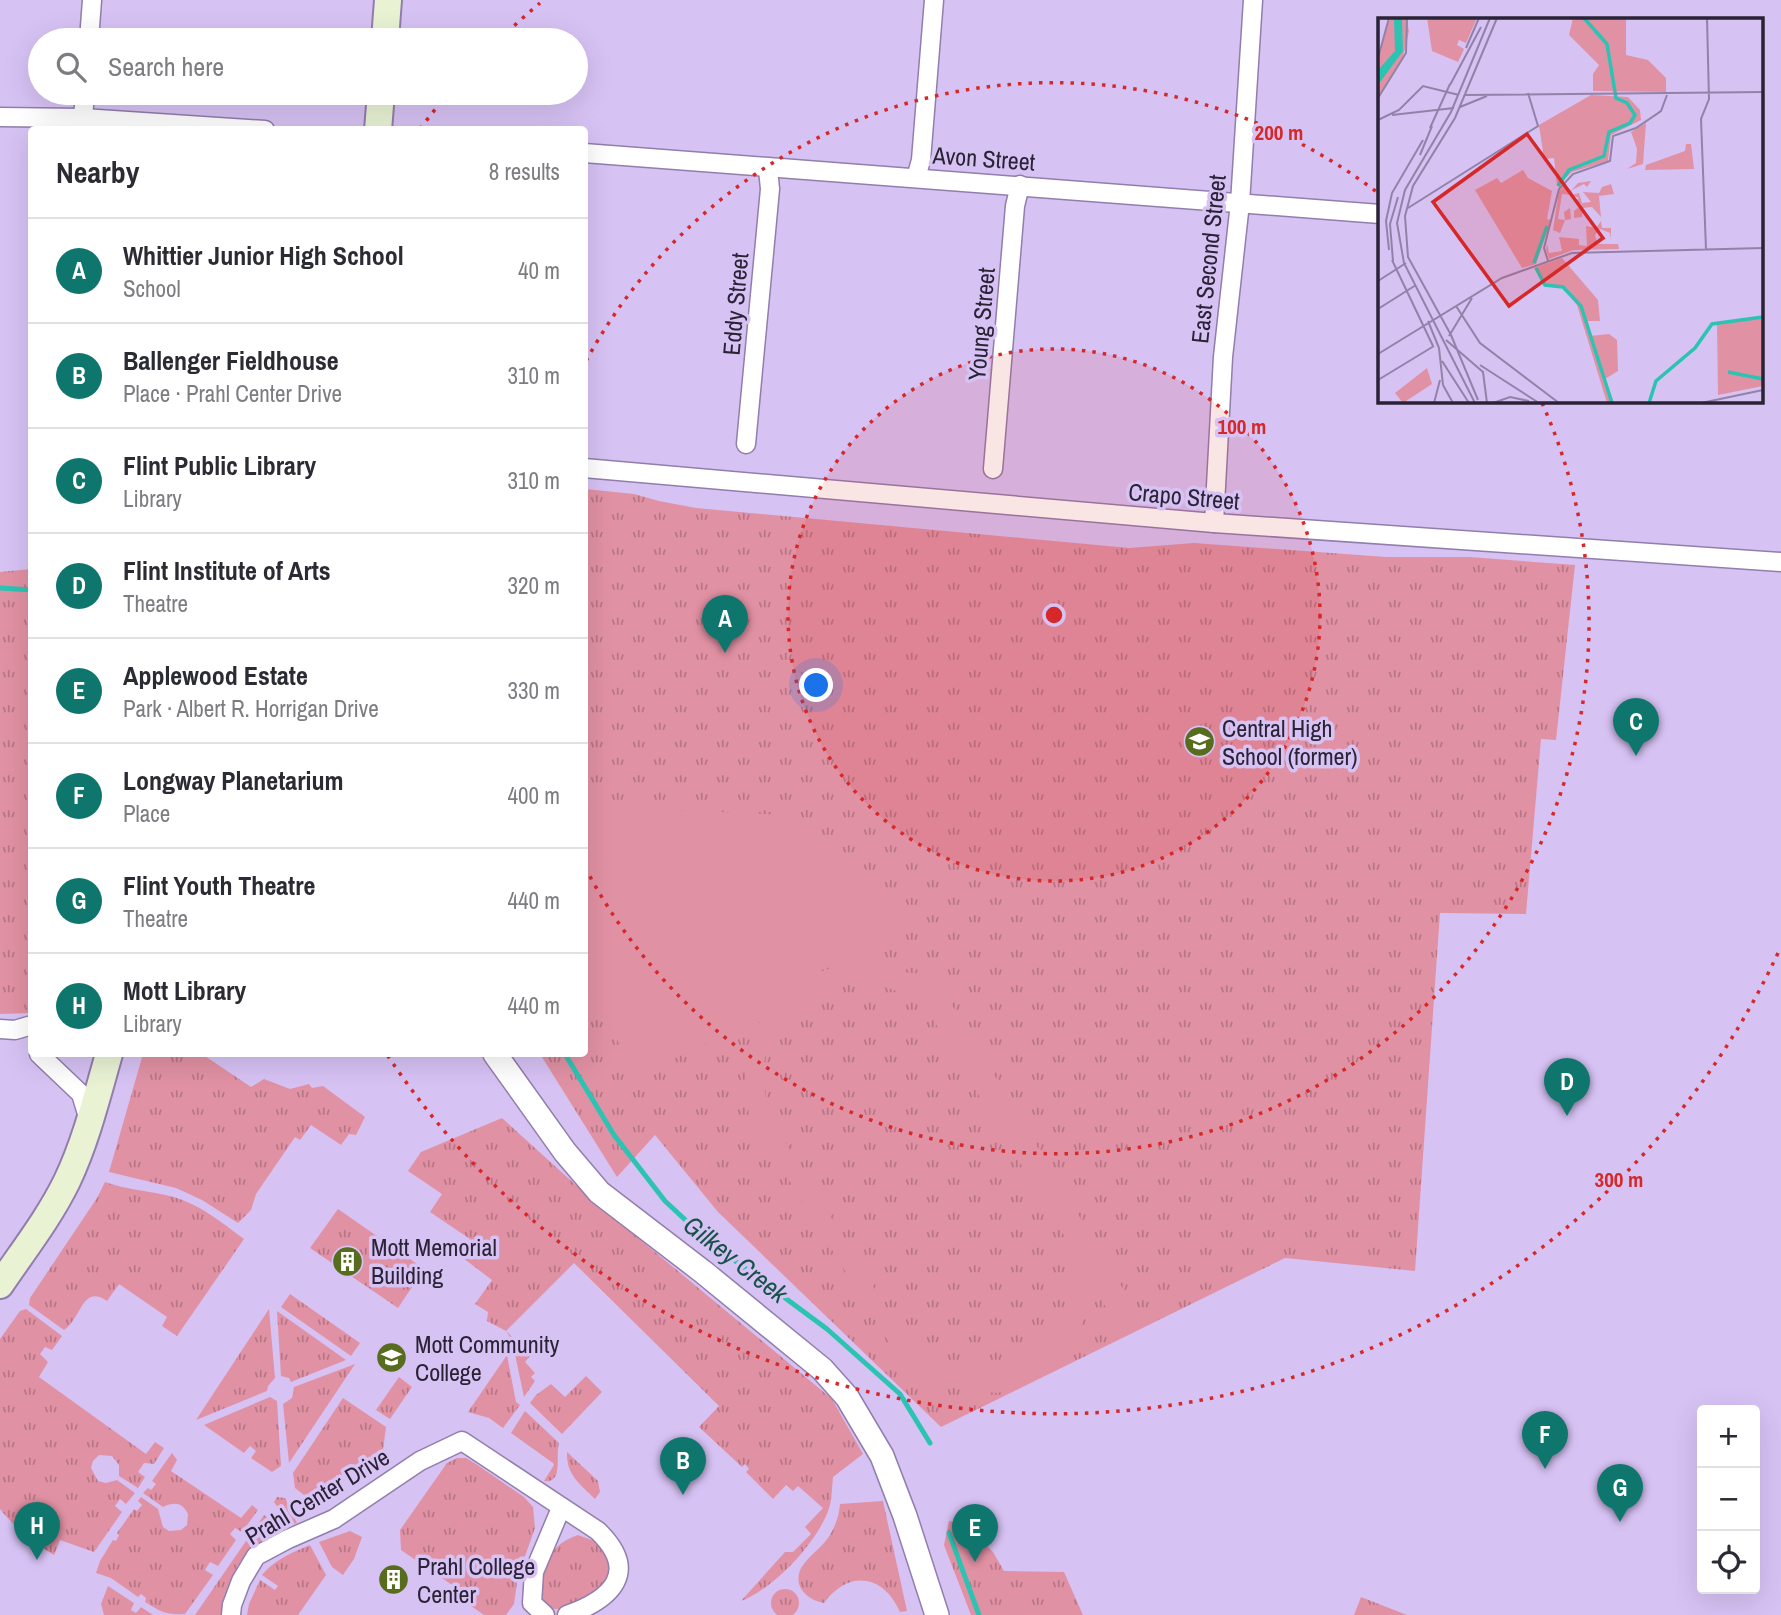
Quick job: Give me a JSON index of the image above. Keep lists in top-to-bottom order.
{
  "streets": {
    "street": [
      "Avon Street",
      "East Second Street",
      "Eddy Street",
      "Young Street",
      "Crapo Street",
      "Prahl Center Drive"
    ]
  },
  "crossings": [
    ["Avon Street", "East Second Street"],
    ["Avon Street", "Eddy Street"],
    ["Avon Street", "Young Street"],
    ["East Second Street", "Crapo Street"]
  ],
  "water": ["Gilkey Creek"],
  "places": {
    "school or university": ["Central High School (former)", "Mott Community College"],
    "building": ["Mott Memorial Building", "Prahl College Center"]
  },
  "page": {
    "search": "Search here",
    "heading": ["Nearby", "8 results"],
    "list": [
      {
        "mark": "A",
        "name": "Whittier Junior High School",
        "note": "School",
        "value": "40 m"
      },
      {
        "mark": "B",
        "name": "Ballenger Fieldhouse",
        "note": "Place · Prahl Center Drive",
        "value": "310 m"
      },
      {
        "mark": "C",
        "name": "Flint Public Library",
        "note": "Library",
        "value": "310 m"
      },
      {
        "mark": "D",
        "name": "Flint Institute of Arts",
        "note": "Theatre",
        "value": "320 m"
      },
      {
        "mark": "E",
        "name": "Applewood Estate",
        "note": "Park · Albert R. Horrigan Drive",
        "value": "330 m"
      },
      {
        "mark": "F",
        "name": "Longway Planetarium",
        "note": "Place",
        "value": "400 m"
      },
      {
        "mark": "G",
        "name": "Flint Youth Theatre",
        "note": "Theatre",
        "value": "440 m"
      },
      {
        "mark": "H",
        "name": "Mott Library",
        "note": "Library",
        "value": "440 m"
      }
    ],
    "pins": [
      "A",
      "C",
      "D",
      "F",
      "B",
      "G",
      "H",
      "E"
    ],
    "map_buttons": ["+", "−"]
  },
  "rings": ["200 m", "100 m", "300 m"]
}
